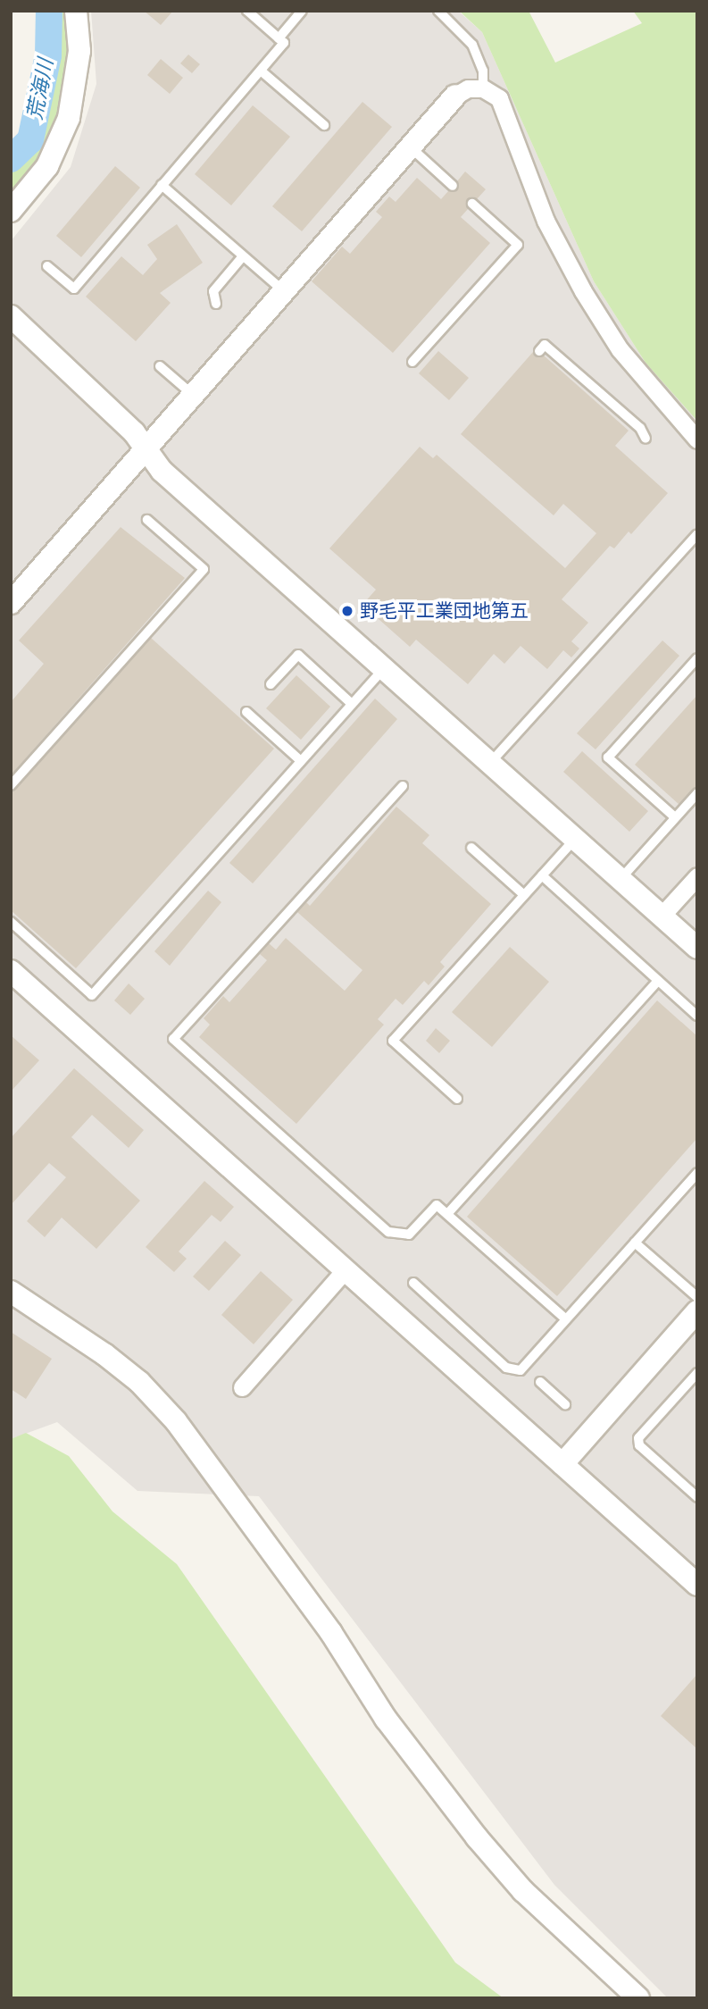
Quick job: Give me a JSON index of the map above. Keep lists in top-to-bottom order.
{
  "water": ["荒海川"],
  "places": ["野毛平工業団地第五"]
}
